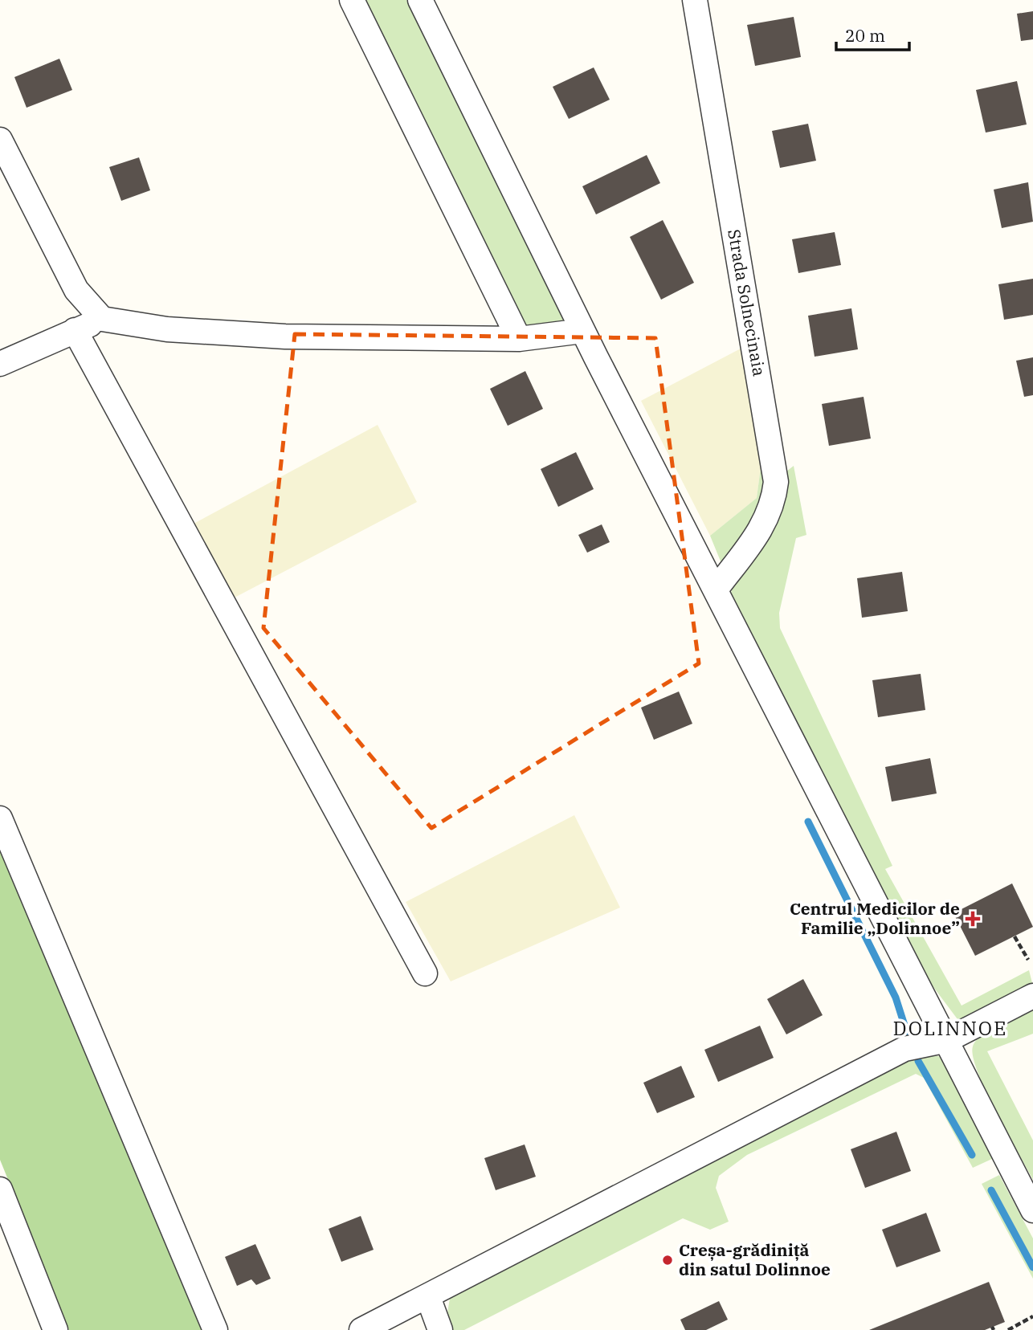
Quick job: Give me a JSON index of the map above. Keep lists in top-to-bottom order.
{
  "streets": {
    "street": ["Strada Solnecinaia"]
  },
  "districts": ["DOLINNOE"],
  "places": {
    "health": ["Centrul Medicilor de Familie „Dolinnoe”"],
    "other": ["Creșa-grădiniță din satul Dolinnoe"]
  },
  "scale_bar": "20 m"
}
